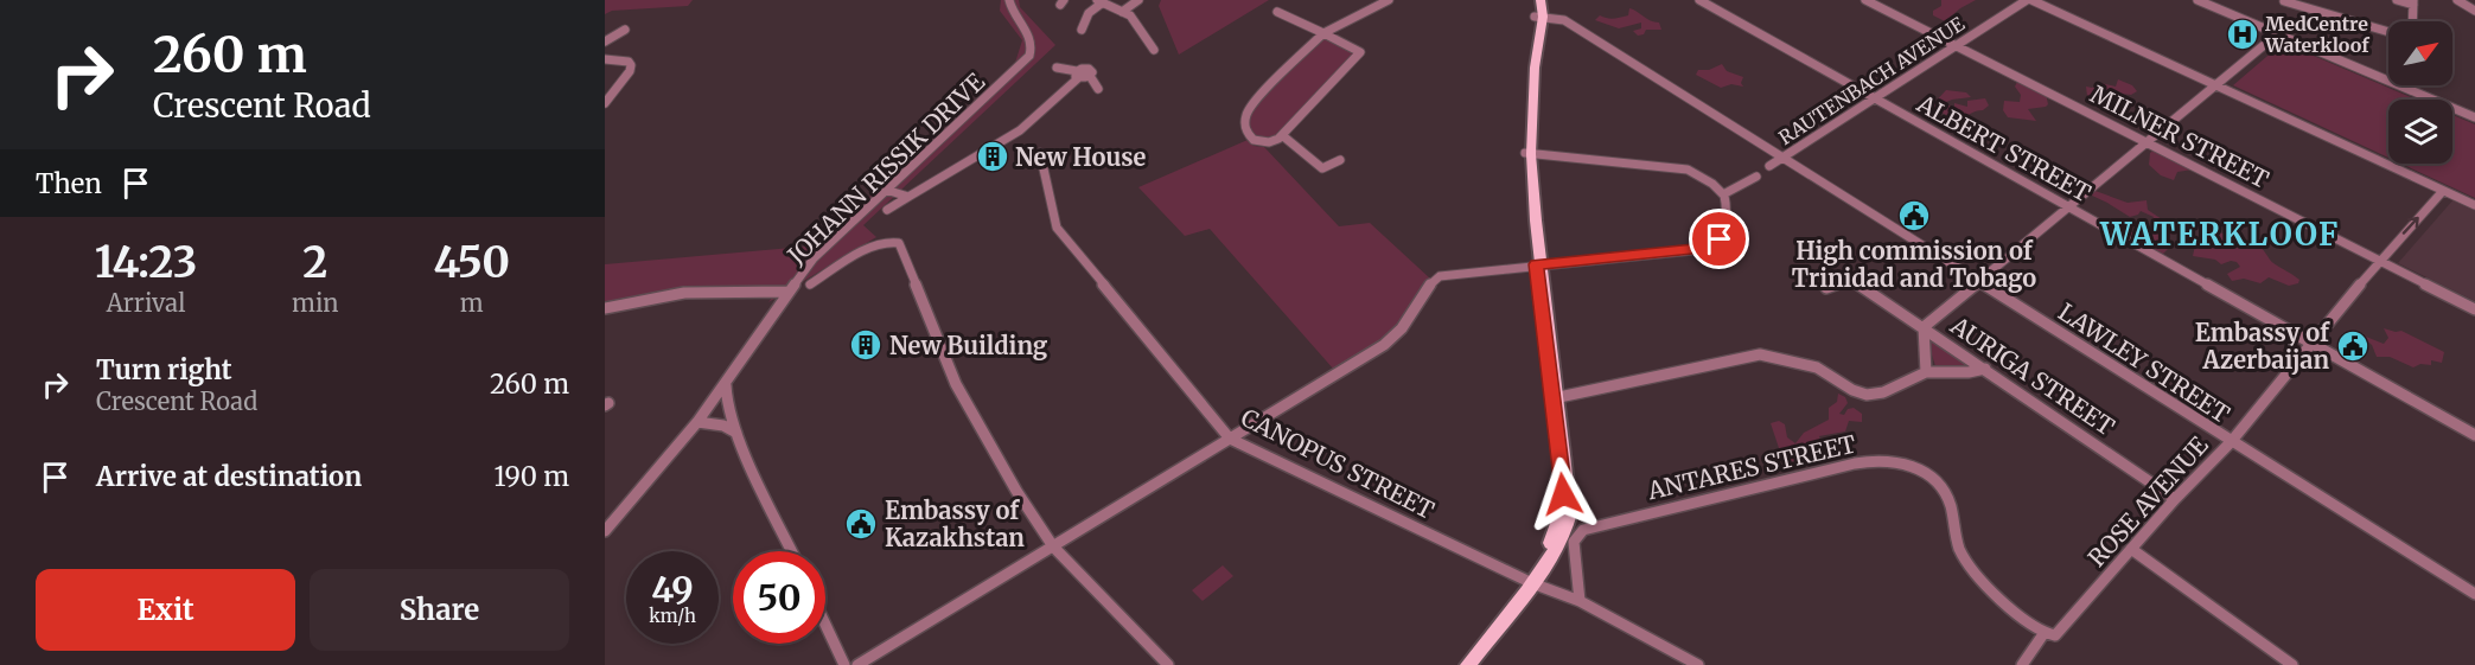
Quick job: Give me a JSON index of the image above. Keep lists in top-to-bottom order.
{
  "streets": {
    "street": [
      "RAUTENBACH AVENUE",
      "MILNER STREET",
      "ALBERT STREET",
      "JOHANN RISSIK DRIVE",
      "LAWLEY STREET",
      "AURIGA STREET",
      "CANOPUS STREET",
      "ANTARES STREET",
      "ROSE AVENUE"
    ]
  },
  "crossings": [
    ["RAUTENBACH AVENUE", "MILNER STREET"],
    ["RAUTENBACH AVENUE", "ALBERT STREET"],
    ["RAUTENBACH AVENUE", "LAWLEY STREET"],
    ["MILNER STREET", "ROSE AVENUE"],
    ["ALBERT STREET", "ROSE AVENUE"],
    ["LAWLEY STREET", "ROSE AVENUE"],
    ["AURIGA STREET", "ROSE AVENUE"],
    ["CANOPUS STREET", "ANTARES STREET"],
    ["ANTARES STREET", "ROSE AVENUE"]
  ],
  "districts": ["WATERKLOOF"],
  "places": {
    "hospital": ["MedCentre Waterkloof"],
    "building": ["New House", "New Building"],
    "public building": ["High commission of Trinidad and Tobago", "Embassy of Azerbaijan", "Embassy of Kazakhstan"]
  },
  "north": "top right",
  "page": {
    "turn": ["260 m", "Crescent Road"],
    "then": "Then",
    "eta": [
      "14:23",
      "Arrival",
      "2",
      "min",
      "450",
      "m"
    ],
    "list": [
      {
        "name": "Turn right",
        "note": "Crescent Road",
        "value": "260 m"
      },
      {
        "name": "Arrive at destination",
        "value": "190 m"
      }
    ],
    "speed": "49 km/h",
    "limit": "50",
    "buttons": ["Exit", "Share"]
  }
}
